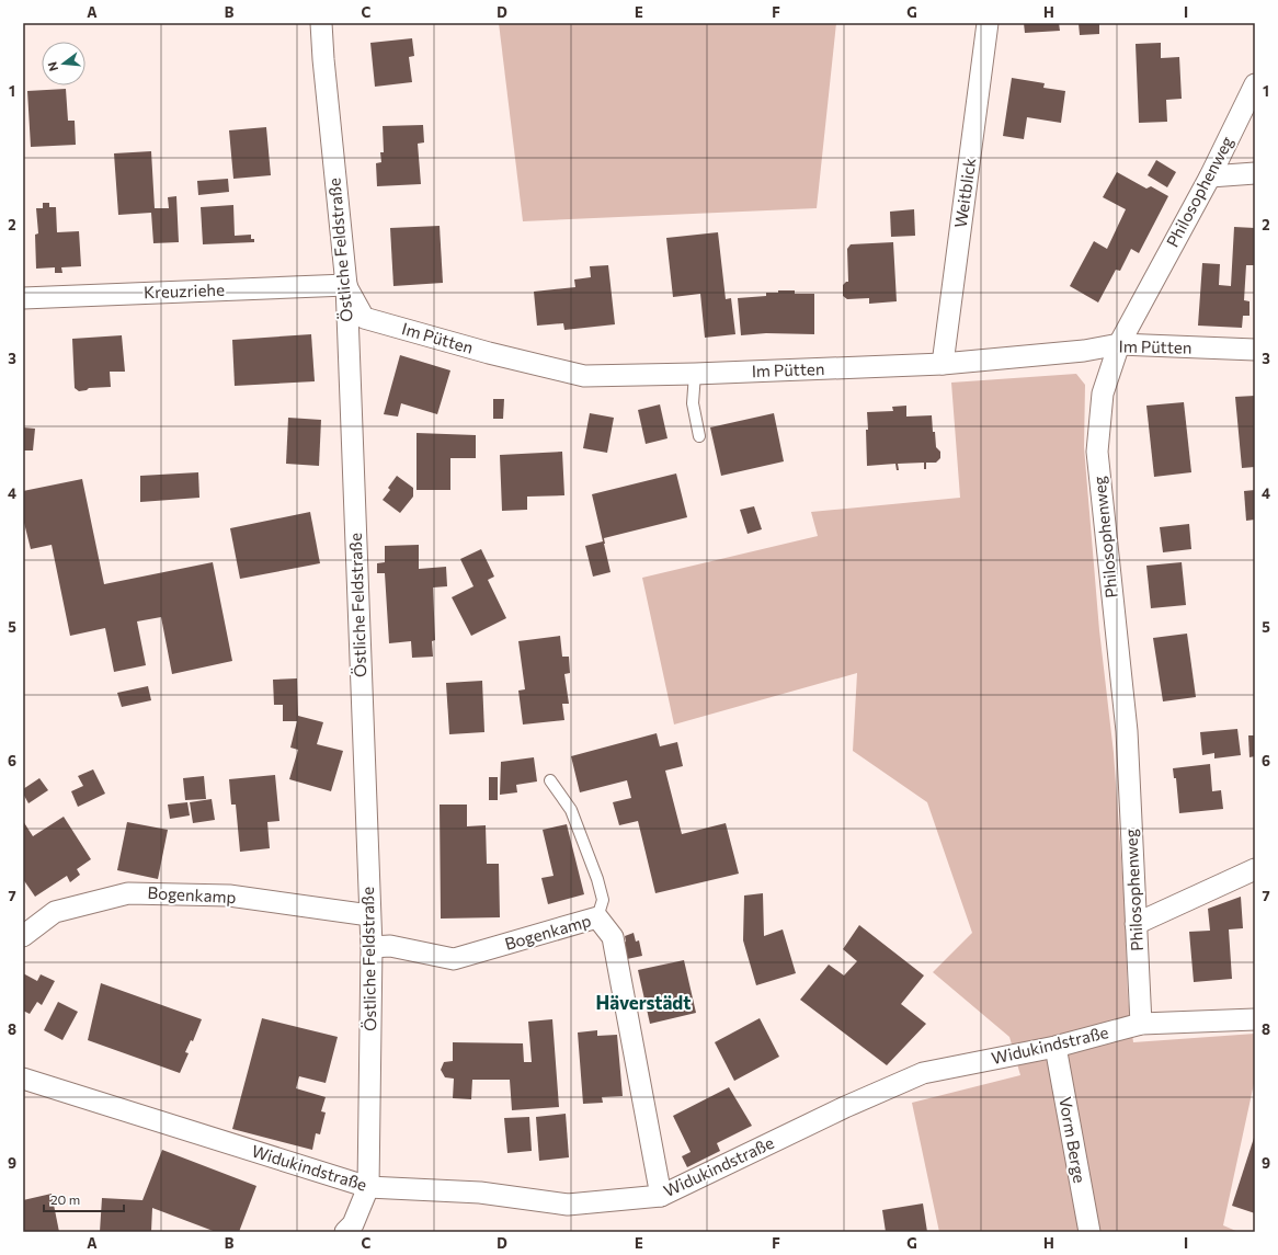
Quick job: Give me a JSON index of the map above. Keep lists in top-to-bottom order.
{
  "streets": {
    "street": [
      "Philosophenweg",
      "Weitblick",
      "Östliche Feldstraße",
      "Kreuzriehe",
      "Im Pütten",
      "Bogenkamp",
      "Widukindstraße",
      "Vorm Berge"
    ]
  },
  "crossings": [
    ["Philosophenweg", "Im Pütten"],
    ["Philosophenweg", "Widukindstraße"],
    ["Weitblick", "Im Pütten"],
    ["Östliche Feldstraße", "Kreuzriehe"],
    ["Östliche Feldstraße", "Im Pütten"],
    ["Östliche Feldstraße", "Bogenkamp"],
    ["Östliche Feldstraße", "Widukindstraße"],
    ["Kreuzriehe", "Im Pütten"],
    ["Bogenkamp", "Widukindstraße"],
    ["Widukindstraße", "Vorm Berge"]
  ],
  "districts": ["Häverstädt"],
  "scale_bar": "20 m",
  "north": "left",
  "grid": {
    "columns": [
      "A",
      "B",
      "C",
      "D",
      "E",
      "F",
      "G",
      "H",
      "I"
    ],
    "rows": [
      "1",
      "2",
      "3",
      "4",
      "5",
      "6",
      "7",
      "8",
      "9"
    ]
  }
}
